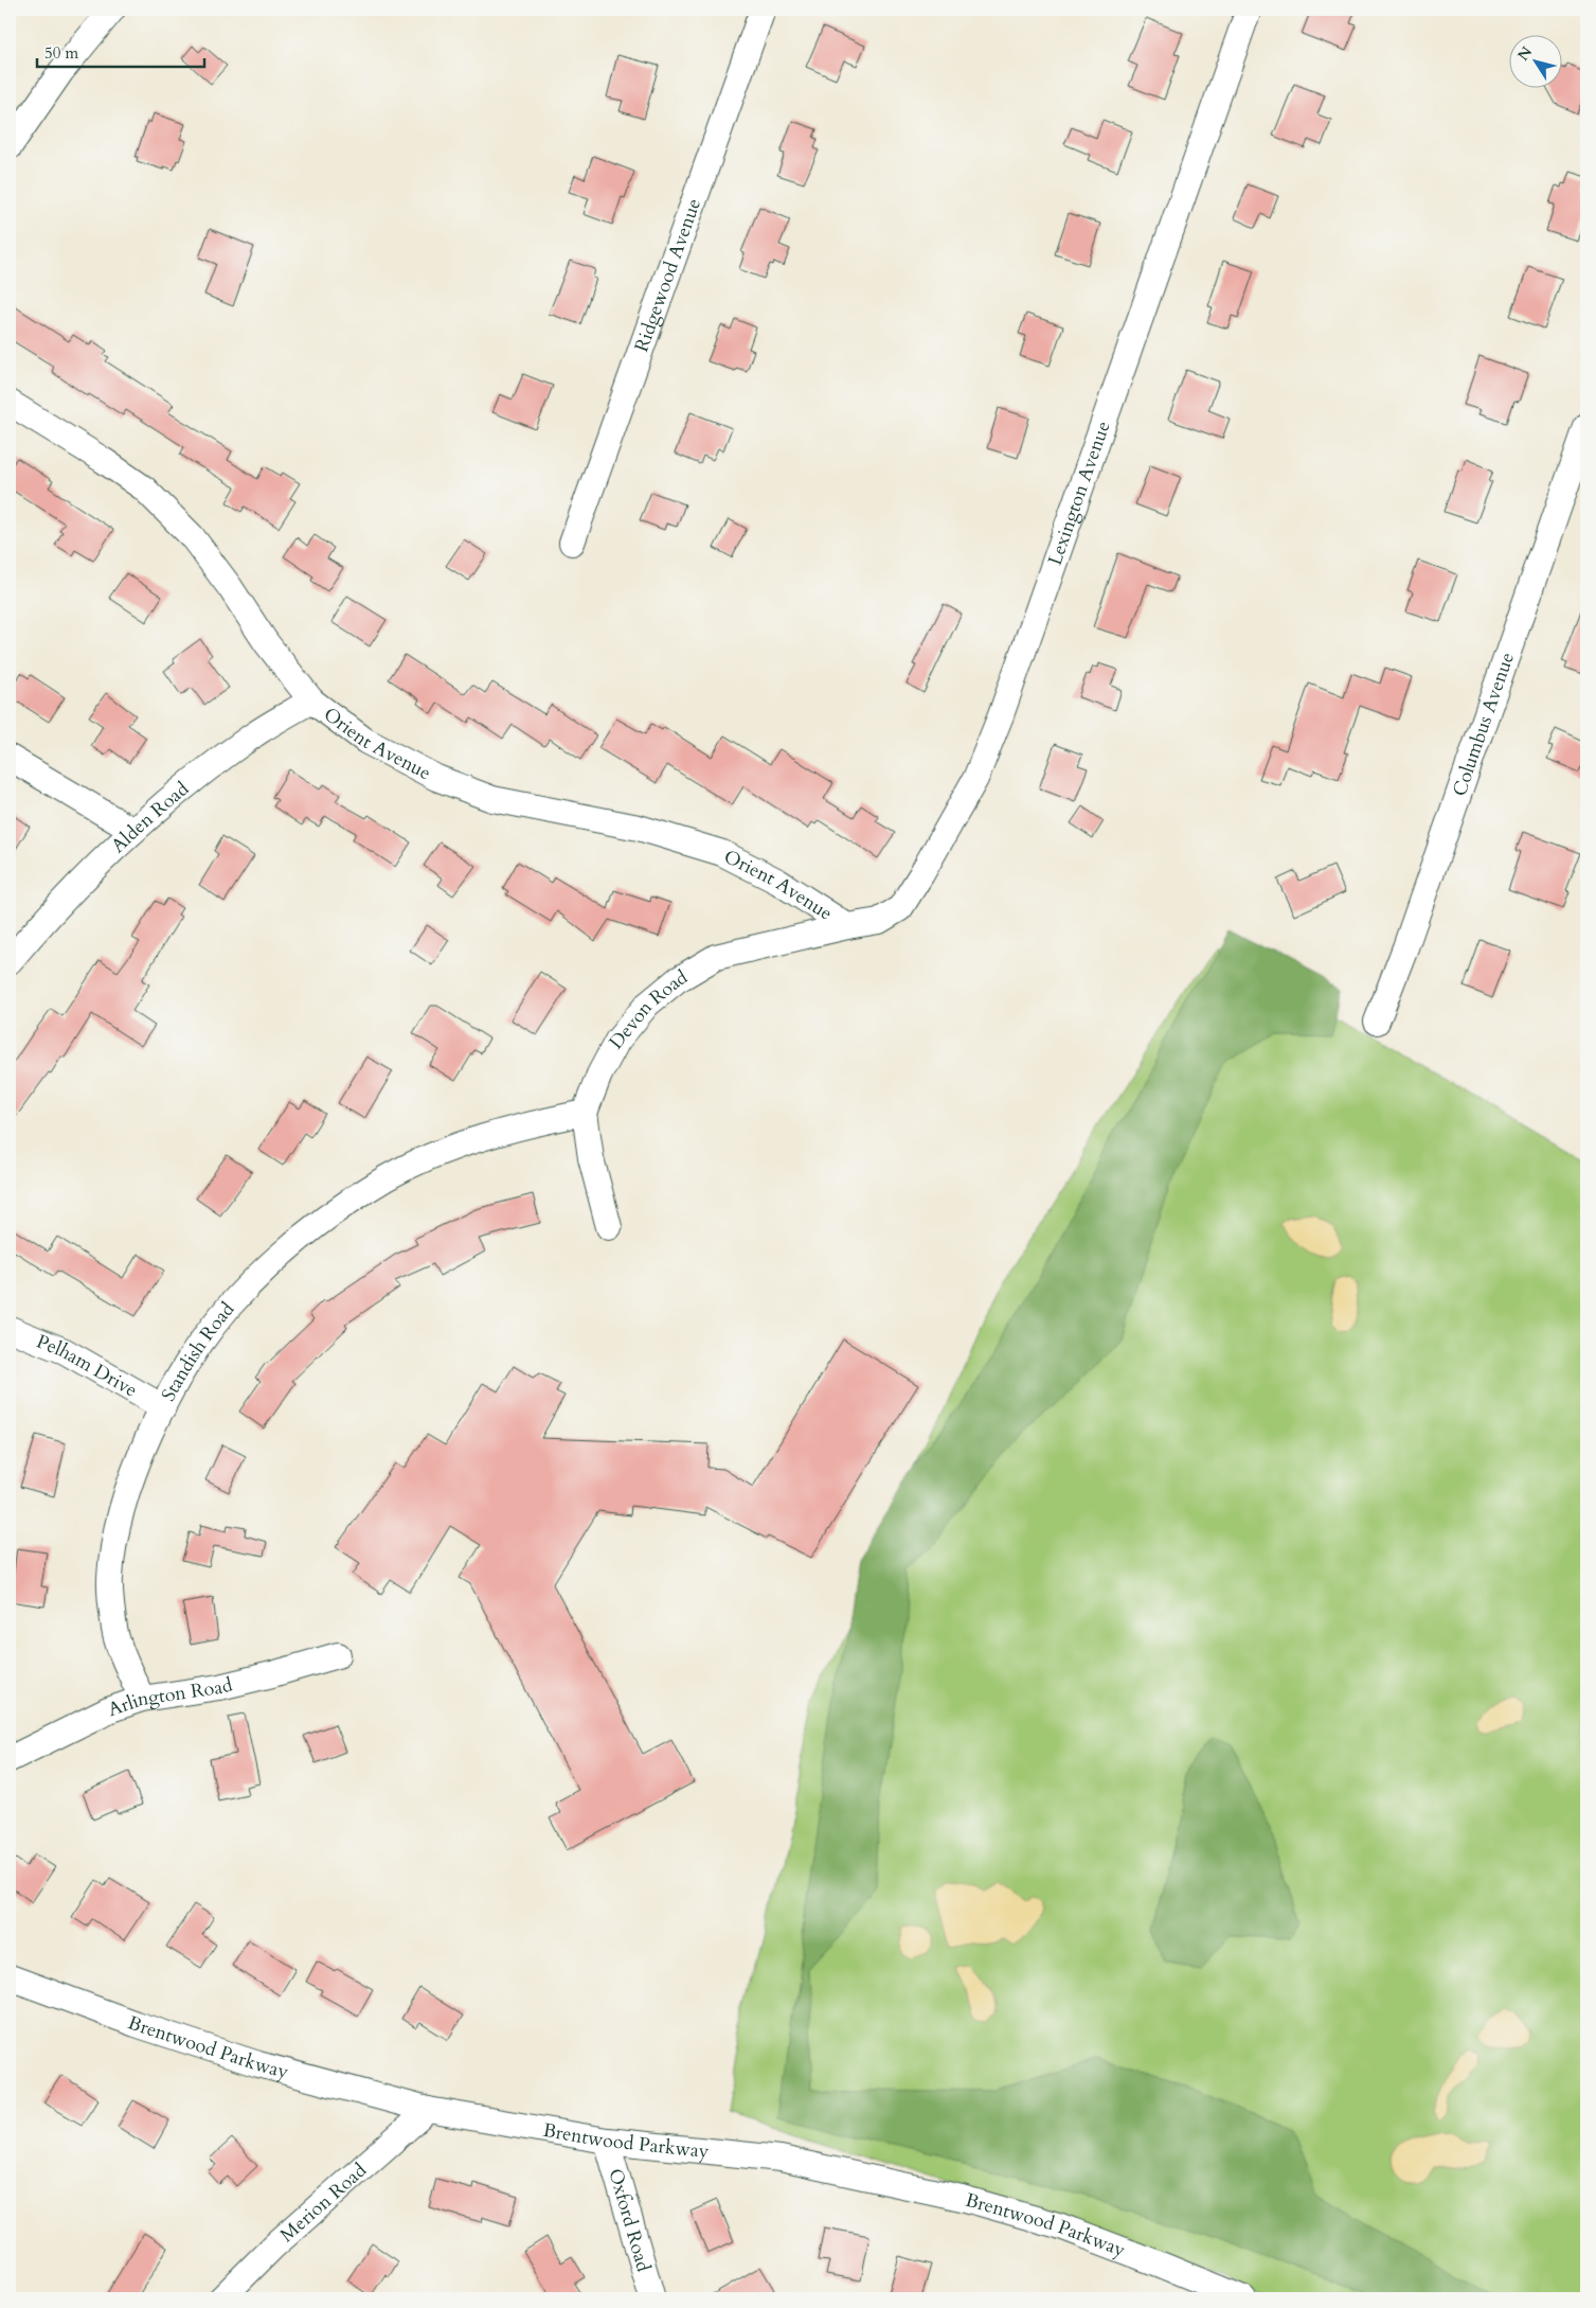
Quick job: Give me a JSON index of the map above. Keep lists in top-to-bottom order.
{
  "streets": {
    "street": [
      "Ridgewood Avenue",
      "Lexington Avenue",
      "Columbus Avenue",
      "Orient Avenue",
      "Alden Road",
      "Devon Road",
      "Standish Road",
      "Pelham Drive",
      "Arlington Road",
      "Brentwood Parkway",
      "Merion Road",
      "Oxford Road"
    ]
  },
  "crossings": [
    ["Lexington Avenue", "Orient Avenue"],
    ["Lexington Avenue", "Devon Road"],
    ["Orient Avenue", "Alden Road"],
    ["Orient Avenue", "Devon Road"],
    ["Devon Road", "Standish Road"],
    ["Standish Road", "Pelham Drive"],
    ["Standish Road", "Arlington Road"],
    ["Brentwood Parkway", "Merion Road"],
    ["Brentwood Parkway", "Oxford Road"]
  ],
  "scale_bar": "50 m",
  "north": "top left"
}
